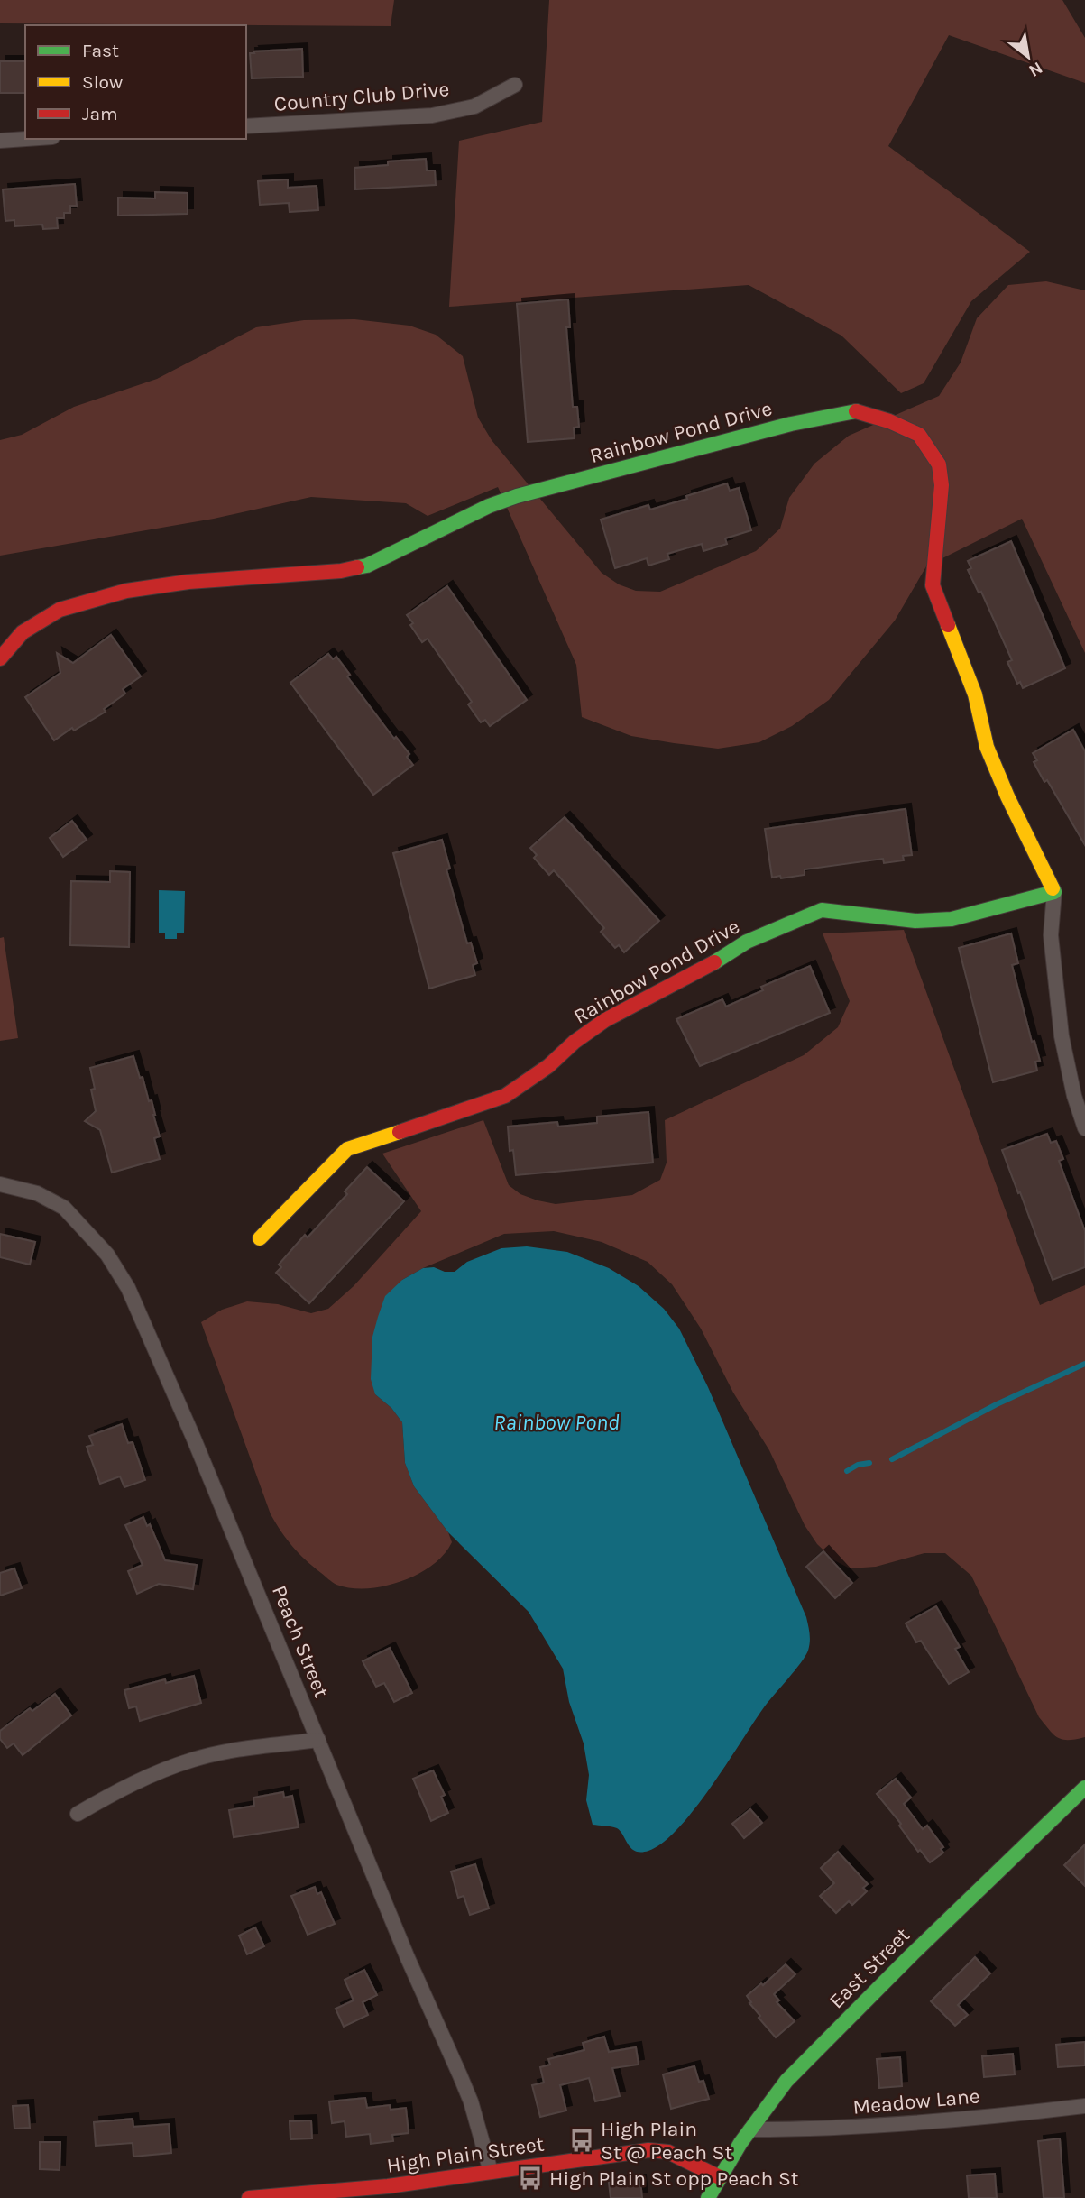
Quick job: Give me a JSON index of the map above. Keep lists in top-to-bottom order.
{
  "streets": {
    "street": [
      "Country Club Drive",
      "Rainbow Pond Drive",
      "Peach Street",
      "East Street",
      "Meadow Lane",
      "High Plain Street"
    ]
  },
  "crossings": [
    ["Peach Street", "High Plain Street"],
    ["East Street", "Meadow Lane"],
    ["East Street", "High Plain Street"]
  ],
  "water": ["Rainbow Pond"],
  "places": {
    "bus stop": ["High Plain St @ Peach St", "High Plain St opp Peach St"]
  },
  "legend": ["Fast", "Slow", "Jam"],
  "north": "bottom right"
}
